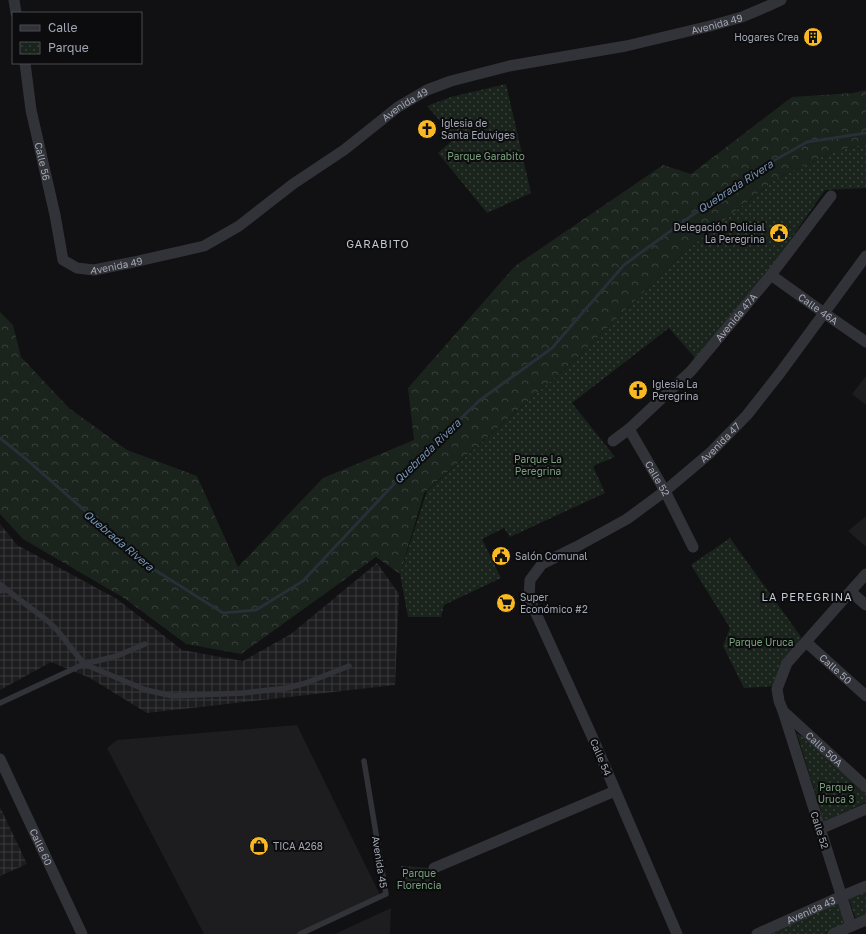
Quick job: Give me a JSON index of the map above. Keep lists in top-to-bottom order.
{
  "streets": {
    "street": [
      "Avenida 49",
      "Calle 56",
      "Calle 46A",
      "Avenida 47A",
      "Avenida 47",
      "Calle 52",
      "Calle 50",
      "Calle 50A",
      "Calle 54",
      "Calle 60",
      "Avenida 43"
    ],
    "lane": ["Avenida 45"]
  },
  "crossings": [
    ["Avenida 49", "Calle 56"],
    ["Calle 46A", "Avenida 47A"],
    ["Calle 46A", "Avenida 47"],
    ["Avenida 47A", "Calle 52"],
    ["Avenida 47", "Calle 52"],
    ["Avenida 47", "Calle 54"],
    ["Calle 52", "Calle 50"],
    ["Calle 52", "Calle 50A"],
    ["Calle 52", "Avenida 43"]
  ],
  "districts": ["GARABITO", "LA PEREGRINA"],
  "water": ["Quebrada Rivera"],
  "parks": [
    "Parque Garabito",
    "Parque La Peregrina",
    "Parque Uruca",
    "Parque Uruca 3",
    "Parque Florencia"
  ],
  "places": {
    "building": ["Hogares Crea"],
    "church": ["Iglesia de Santa Eduviges", "Iglesia La Peregrina"],
    "public building": ["Delegación Policial La Peregrina", "Salón Comunal"],
    "supermarket": ["Super Económico #2"],
    "shop": ["TICA A268"]
  },
  "legend": ["Calle", "Parque"]
}
